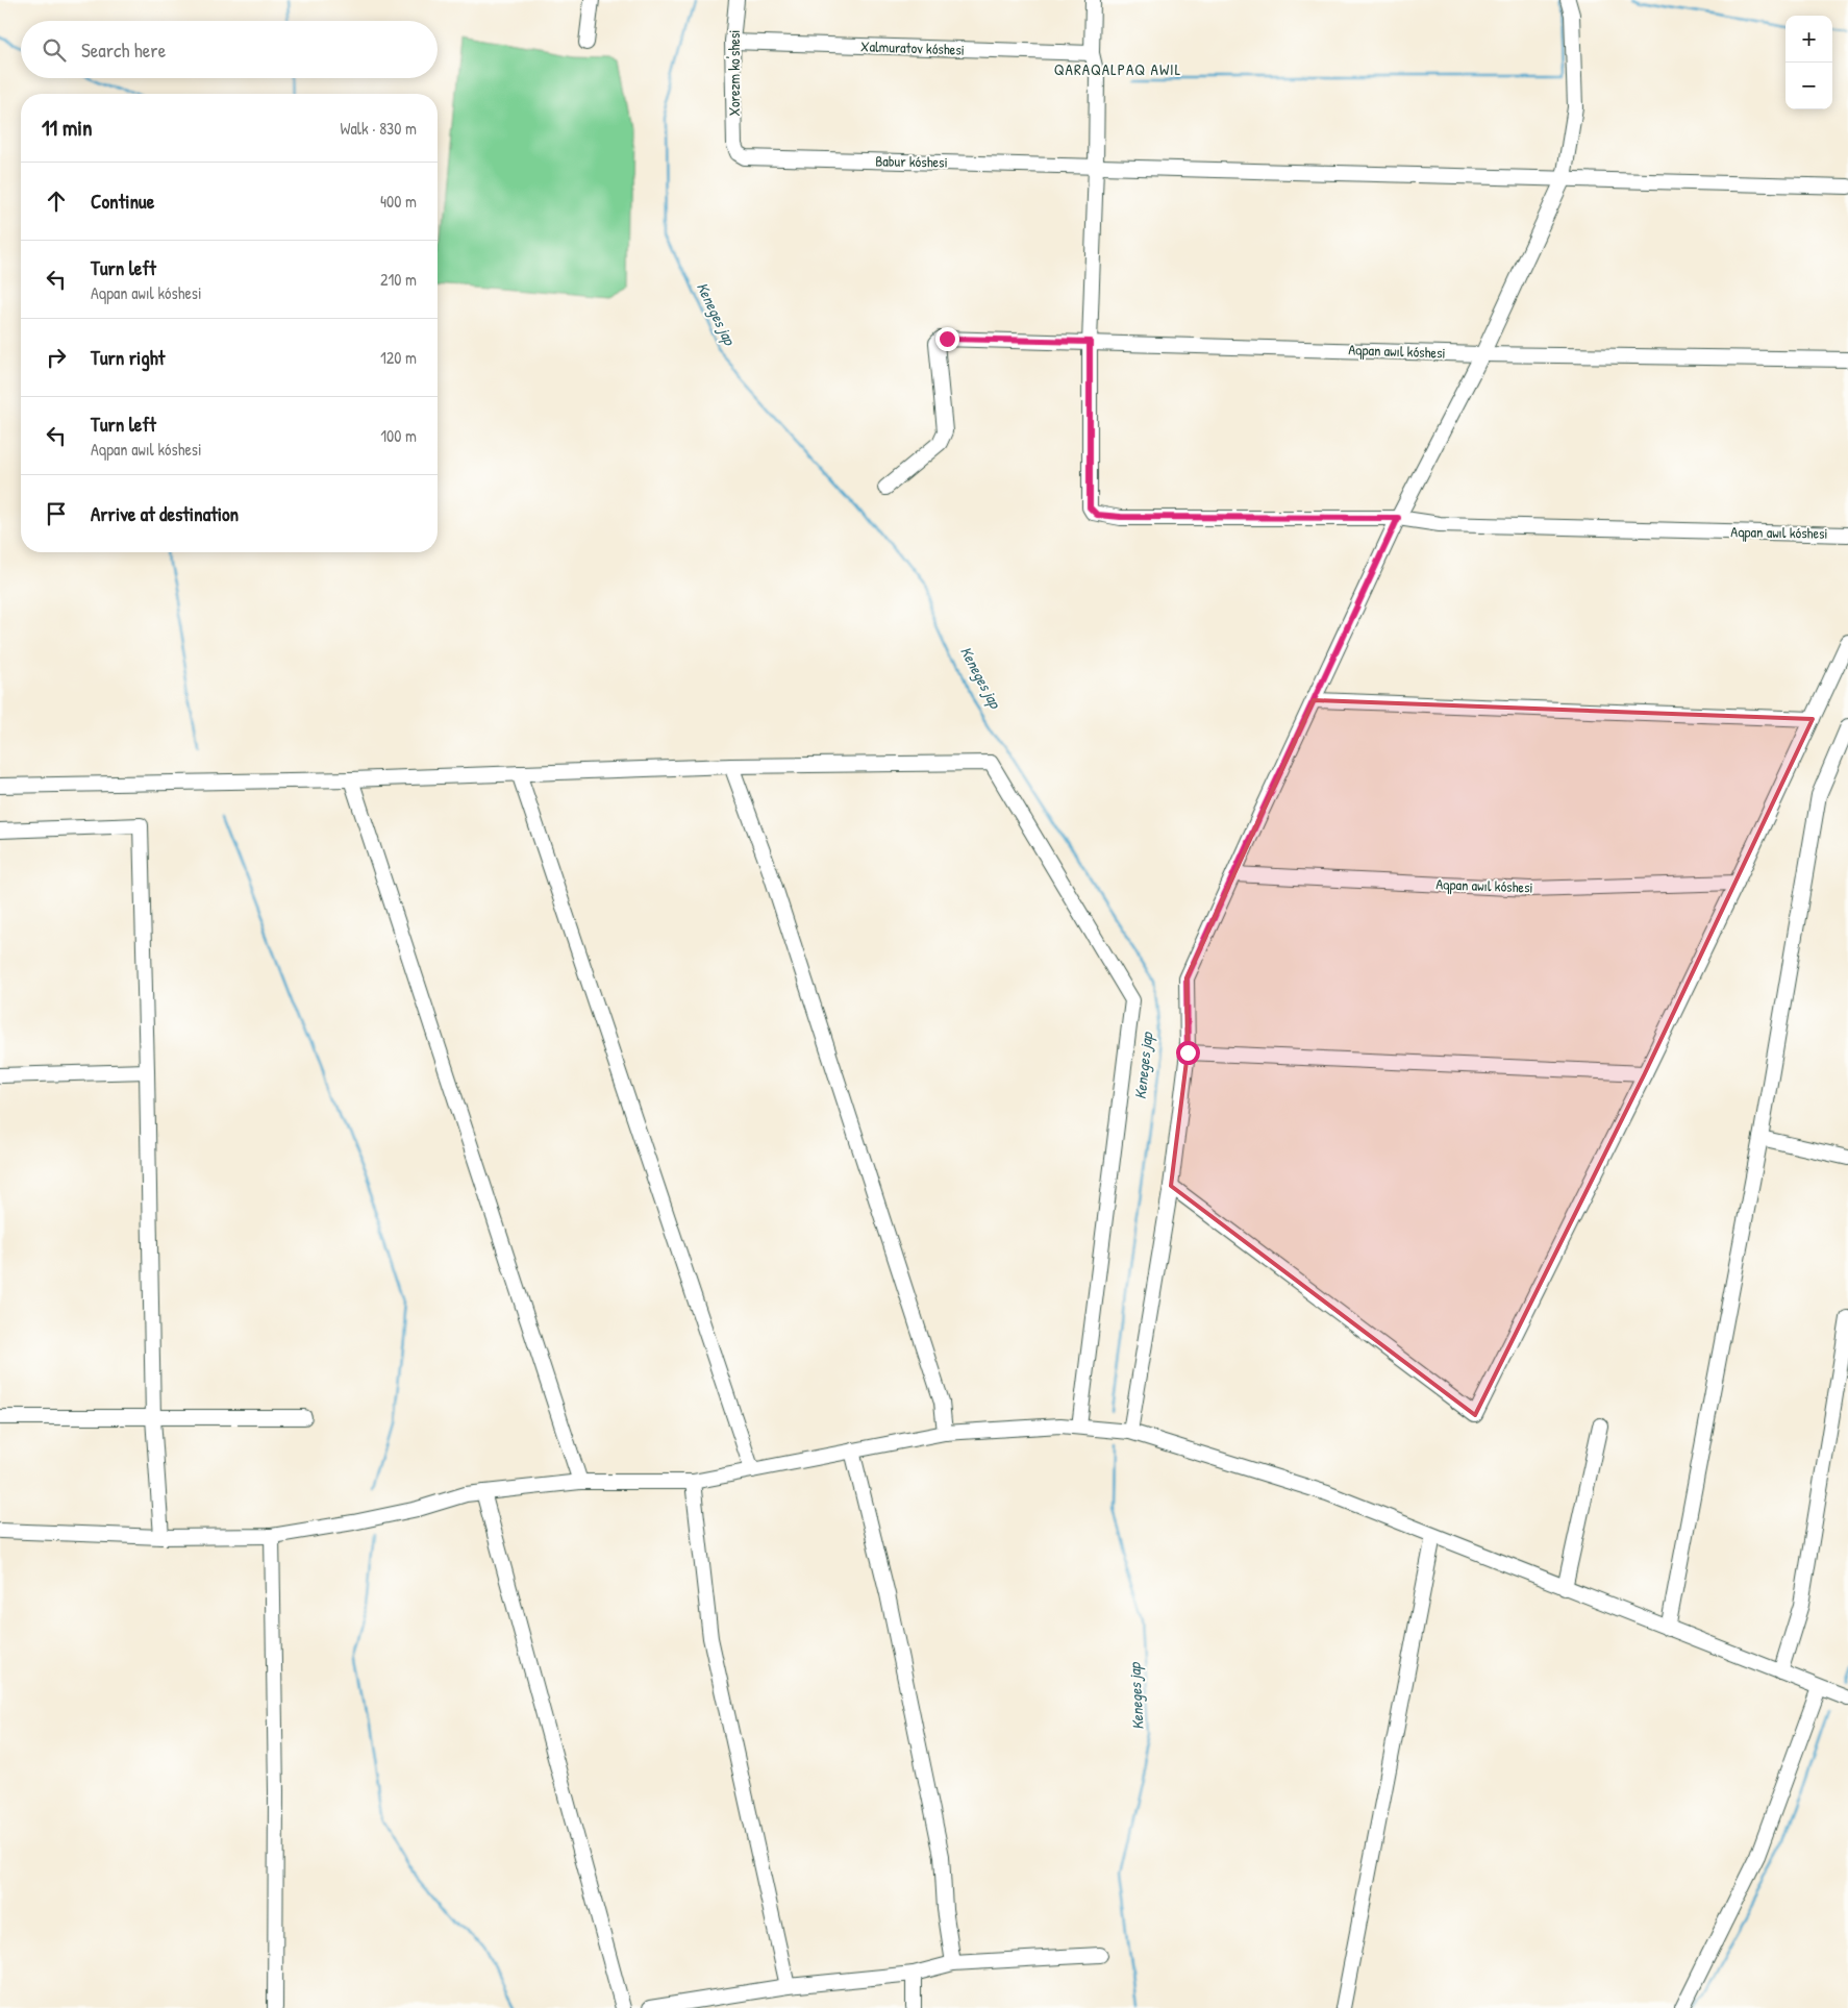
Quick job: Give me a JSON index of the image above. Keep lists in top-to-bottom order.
{
  "streets": {
    "street": [
      "Xalmuratov kóshesi",
      "Xorezm ko'shesi",
      "Babur kóshesi",
      "Aqpan awıl kóshesi"
    ]
  },
  "crossings": [
    ["Xalmuratov kóshesi", "Xorezm ko'shesi"],
    ["Xorezm ko'shesi", "Babur kóshesi"]
  ],
  "districts": ["QARAQALPAQ AWIL"],
  "water": ["Keneges jap"],
  "page": {
    "map_buttons": ["+", "−"],
    "search": "Search here",
    "heading": ["11 min", "Walk · 830 m"],
    "list": [
      ["Continue", "400 m"],
      ["Turn left", "Aqpan awıl kóshesi", "210 m"],
      ["Turn right", "120 m"],
      ["Turn left", "Aqpan awıl kóshesi", "100 m"],
      "Arrive at destination"
    ]
  }
}
